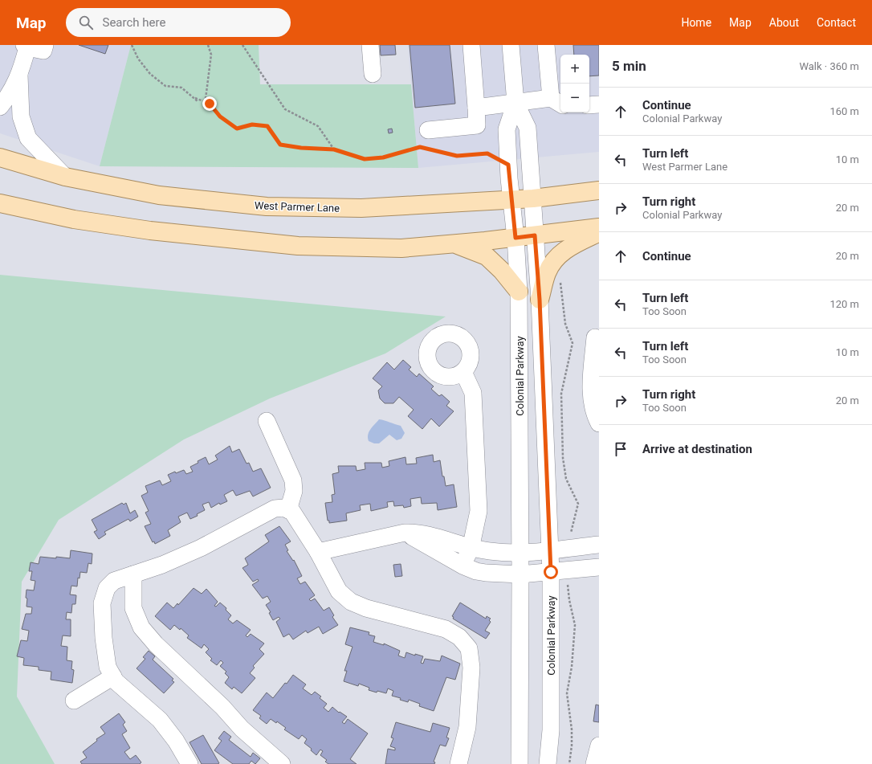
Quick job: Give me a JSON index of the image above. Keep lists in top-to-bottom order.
{
  "streets": {
    "main road": ["West Parmer Lane"],
    "street": ["Colonial Parkway"]
  },
  "crossings": [
    ["West Parmer Lane", "Colonial Parkway"]
  ],
  "page": {
    "header": "Map",
    "search": "Search here",
    "nav": [
      "Home",
      "Map",
      "About",
      "Contact"
    ],
    "heading": ["5 min", "Walk · 360 m"],
    "map_buttons": ["+", "−"],
    "list": [
      ["Continue", "Colonial Parkway", "160 m"],
      ["Turn left", "West Parmer Lane", "10 m"],
      ["Turn right", "Colonial Parkway", "20 m"],
      ["Continue", "20 m"],
      ["Turn left", "Too Soon", "120 m"],
      ["Turn left", "Too Soon", "10 m"],
      ["Turn right", "Too Soon", "20 m"],
      "Arrive at destination"
    ]
  }
}
